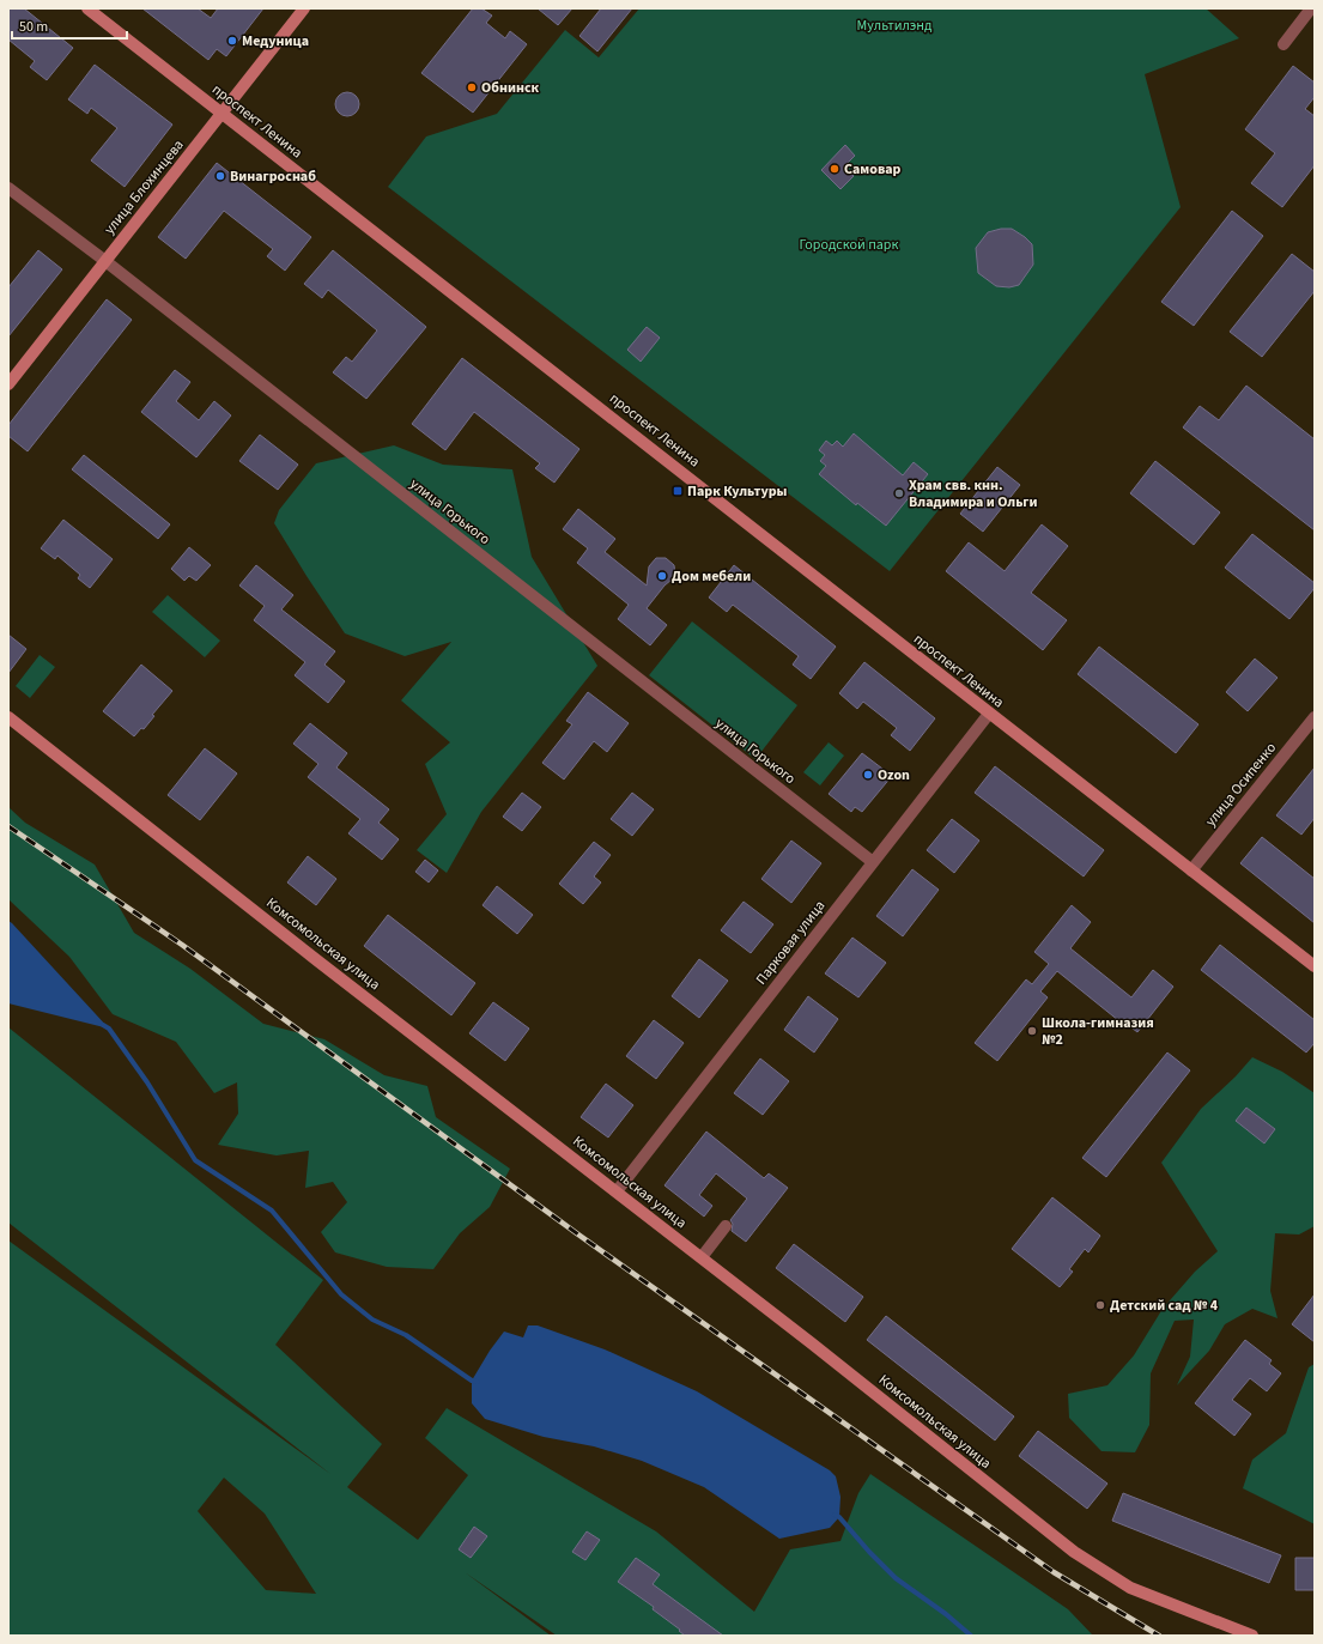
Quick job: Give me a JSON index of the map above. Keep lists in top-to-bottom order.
{
  "streets": {
    "street": [
      "проспект Ленина",
      "улица Блохинцева",
      "улица Горького",
      "улица Осипенко",
      "Парковая улица",
      "Комсомольская улица"
    ]
  },
  "crossings": [
    ["проспект Ленина", "улица Блохинцева"],
    ["проспект Ленина", "улица Осипенко"],
    ["проспект Ленина", "Парковая улица"],
    ["улица Блохинцева", "улица Горького"],
    ["улица Горького", "Парковая улица"],
    ["Парковая улица", "Комсомольская улица"]
  ],
  "parks": ["Мультилэнд", "Городской парк"],
  "places": {
    "other": [
      "Медуница",
      "Обнинск",
      "Самовар",
      "Винагроснаб",
      "Храм свв. кнн. Владимира и Ольги",
      "Дом мебели",
      "Ozon",
      "Школа-гимназия №2",
      "Детский сад № 4"
    ],
    "transit": ["Парк Культуры"]
  },
  "scale_bar": "50 m"
}
